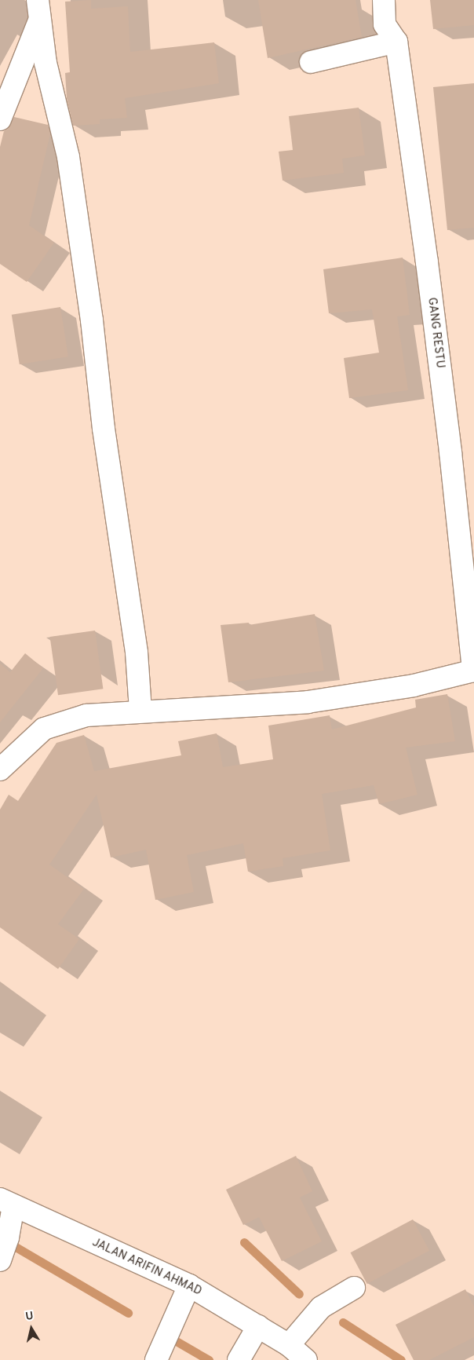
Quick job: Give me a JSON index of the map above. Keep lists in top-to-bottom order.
{
  "streets": {
    "street": ["GANG RESTU", "JALAN ARIFIN AHMAD"]
  },
  "north": "top"
}
